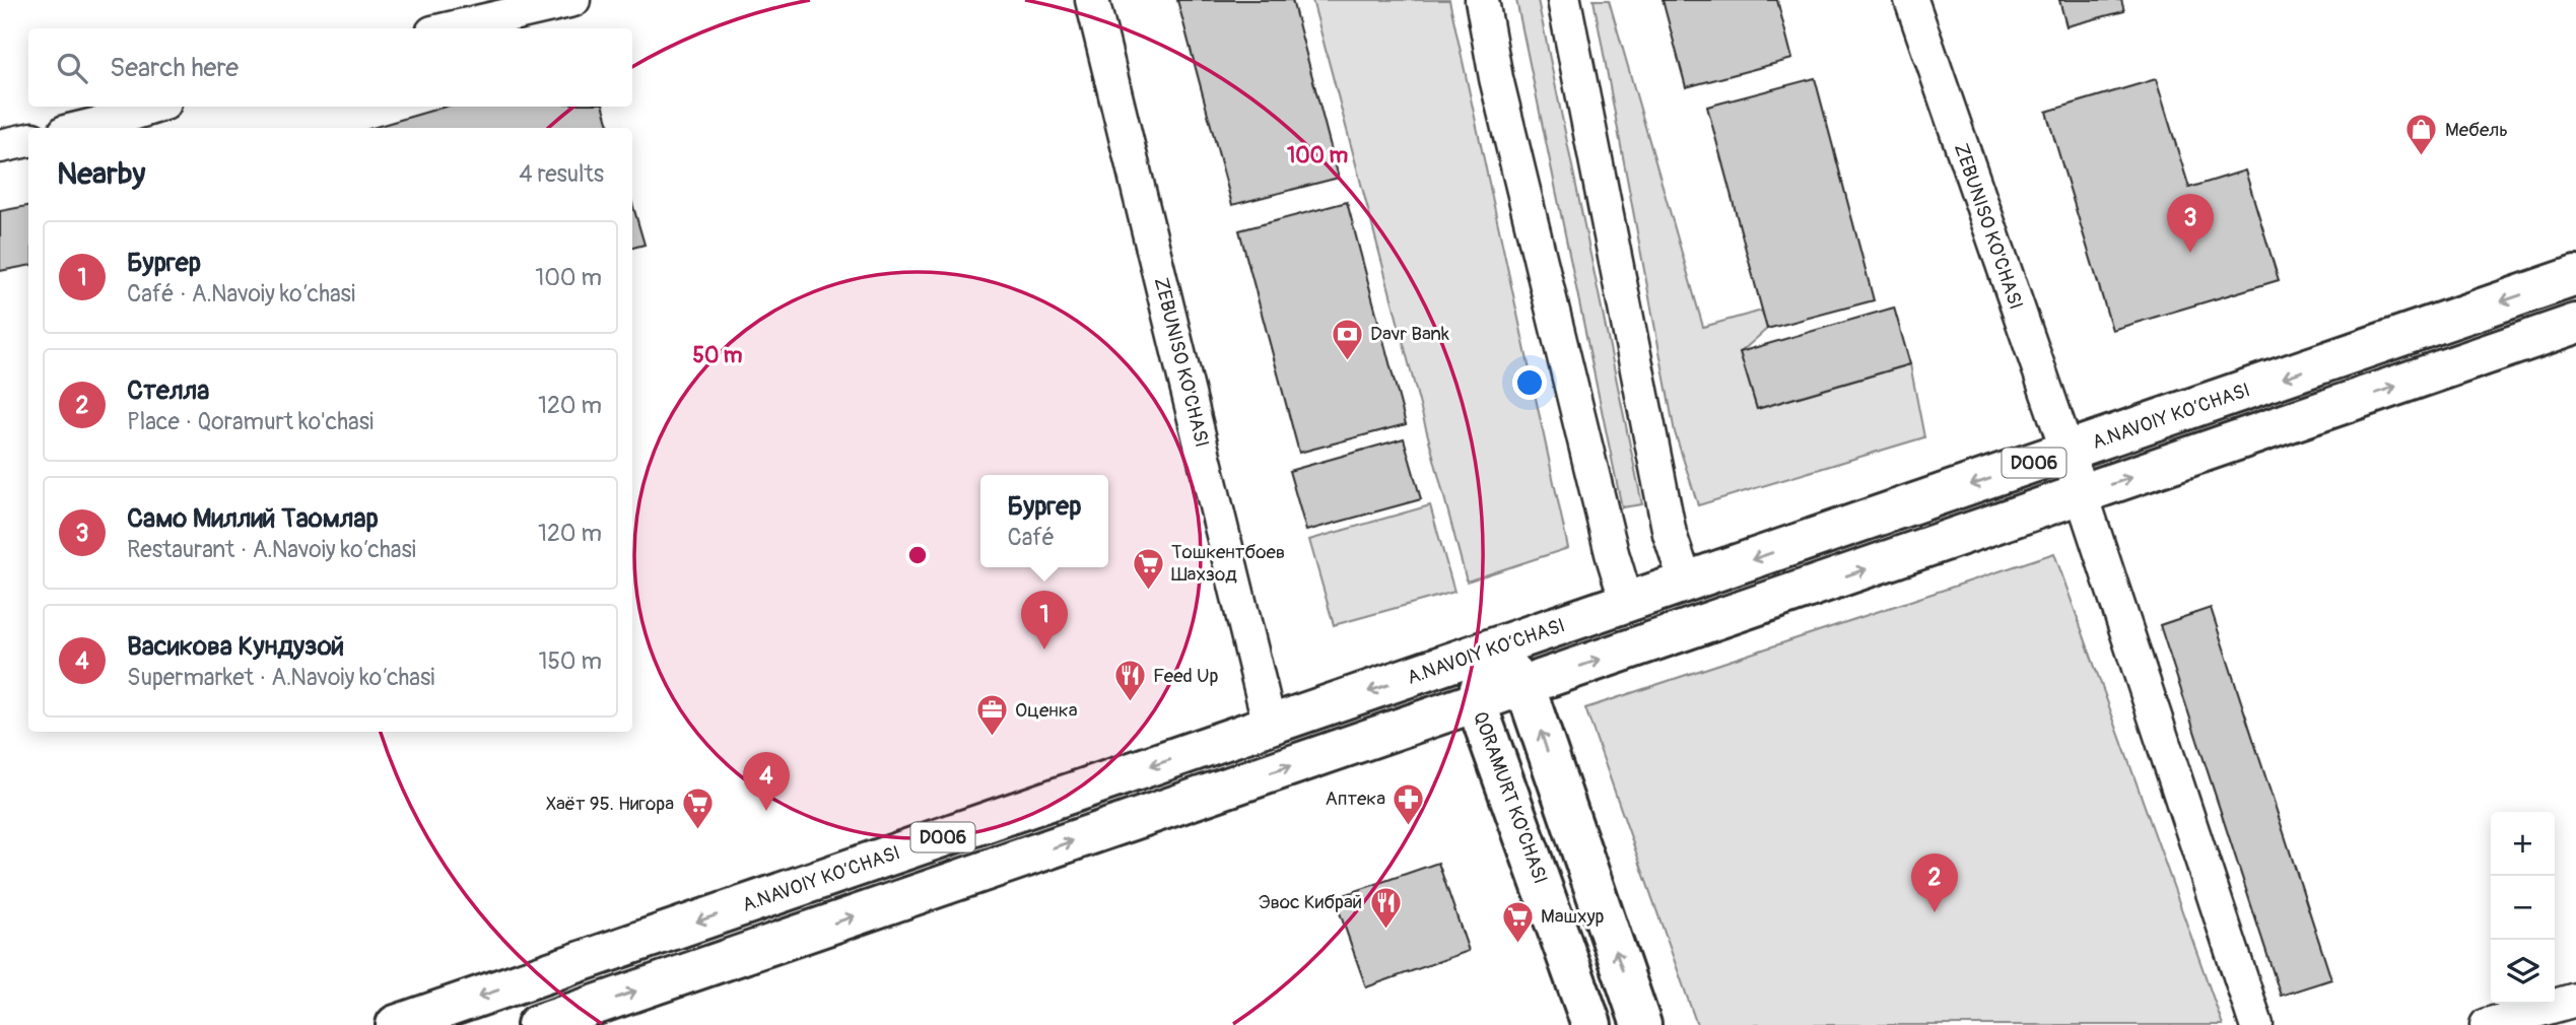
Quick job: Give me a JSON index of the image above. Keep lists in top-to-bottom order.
{
  "streets": {
    "main road": ["A.NAVOIY KO‘CHASI", "D006", "QORAMURT KO'CHASI"],
    "street": ["ZEBUNISO KO'CHASI"]
  },
  "crossings": [
    ["ZEBUNISO KO'CHASI", "A.NAVOIY KO‘CHASI"],
    ["ZEBUNISO KO'CHASI", "D006"],
    ["A.NAVOIY KO‘CHASI", "QORAMURT KO'CHASI"],
    ["D006", "QORAMURT KO'CHASI"]
  ],
  "places": {
    "shop": ["Мебель"],
    "bank": ["Davr Bank"],
    "supermarket": ["Тошкентбоев Шахзод", "Хаёт 95. Нигора", "Машхур"],
    "restaurant": ["Feed Up", "Эвос Кибрай"],
    "office": ["Оценка"],
    "pharmacy": ["Аптека"]
  },
  "page": {
    "search": "Search here",
    "heading": ["Nearby", "4 results"],
    "pins": [
      "3",
      "1",
      "4",
      "2"
    ],
    "list": [
      {
        "mark": "1",
        "name": "Бургер",
        "note": "Café · A.Navoiy ko‘chasi",
        "value": "100 m"
      },
      {
        "mark": "2",
        "name": "Стелла",
        "note": "Place · Qoramurt ko'chasi",
        "value": "120 m"
      },
      {
        "mark": "3",
        "name": "Само Миллий Таомлар",
        "note": "Restaurant · A.Navoiy ko‘chasi",
        "value": "120 m"
      },
      {
        "mark": "4",
        "name": "Васикова Кундузой",
        "note": "Supermarket · A.Navoiy ko‘chasi",
        "value": "150 m"
      }
    ],
    "popup": ["Бургер", "Café"],
    "map_buttons": ["+", "−"]
  },
  "rings": ["100 m", "50 m"]
}
